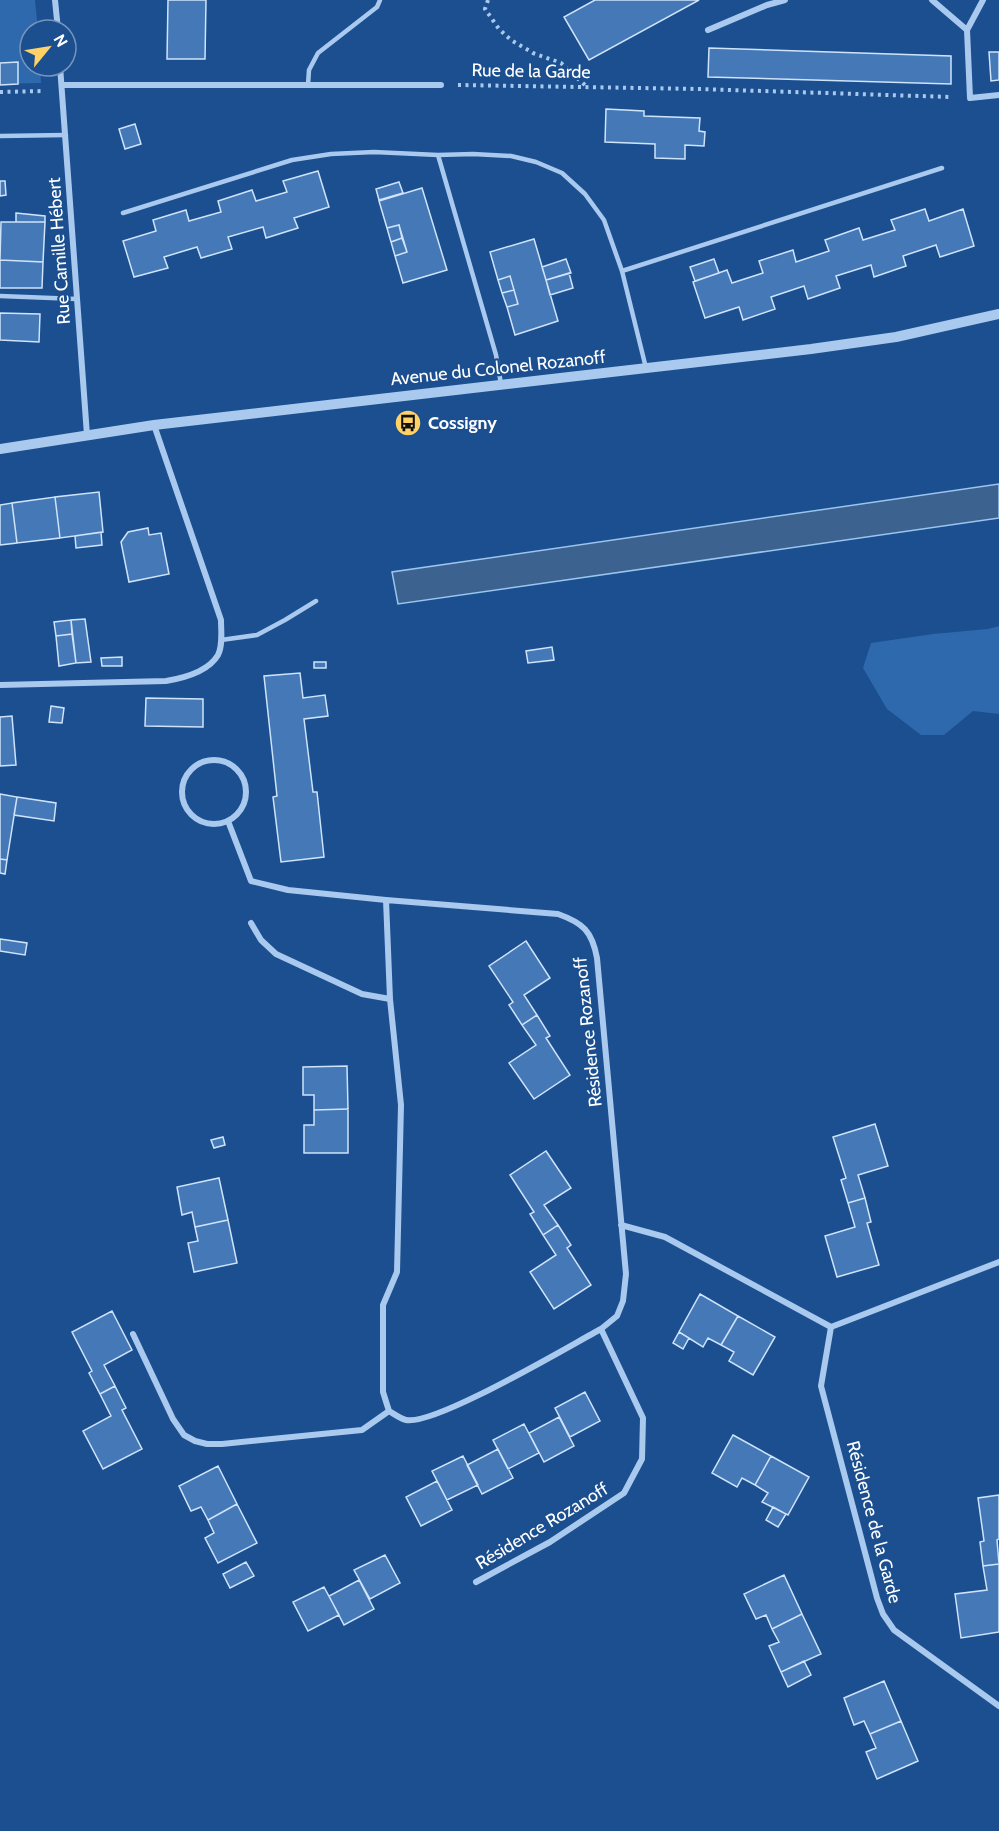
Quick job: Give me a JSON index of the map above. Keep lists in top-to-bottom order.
{
  "streets": {
    "street": [
      "Rue Camille Hébert",
      "Avenue du Colonel Rozanoff",
      "Résidence Rozanoff",
      "Résidence de la Garde"
    ],
    "path": ["Rue de la Garde"]
  },
  "crossings": [
    ["Rue Camille Hébert", "Avenue du Colonel Rozanoff"]
  ],
  "places": {
    "bus stop": ["Cossigny"]
  },
  "north": "top right"
}
